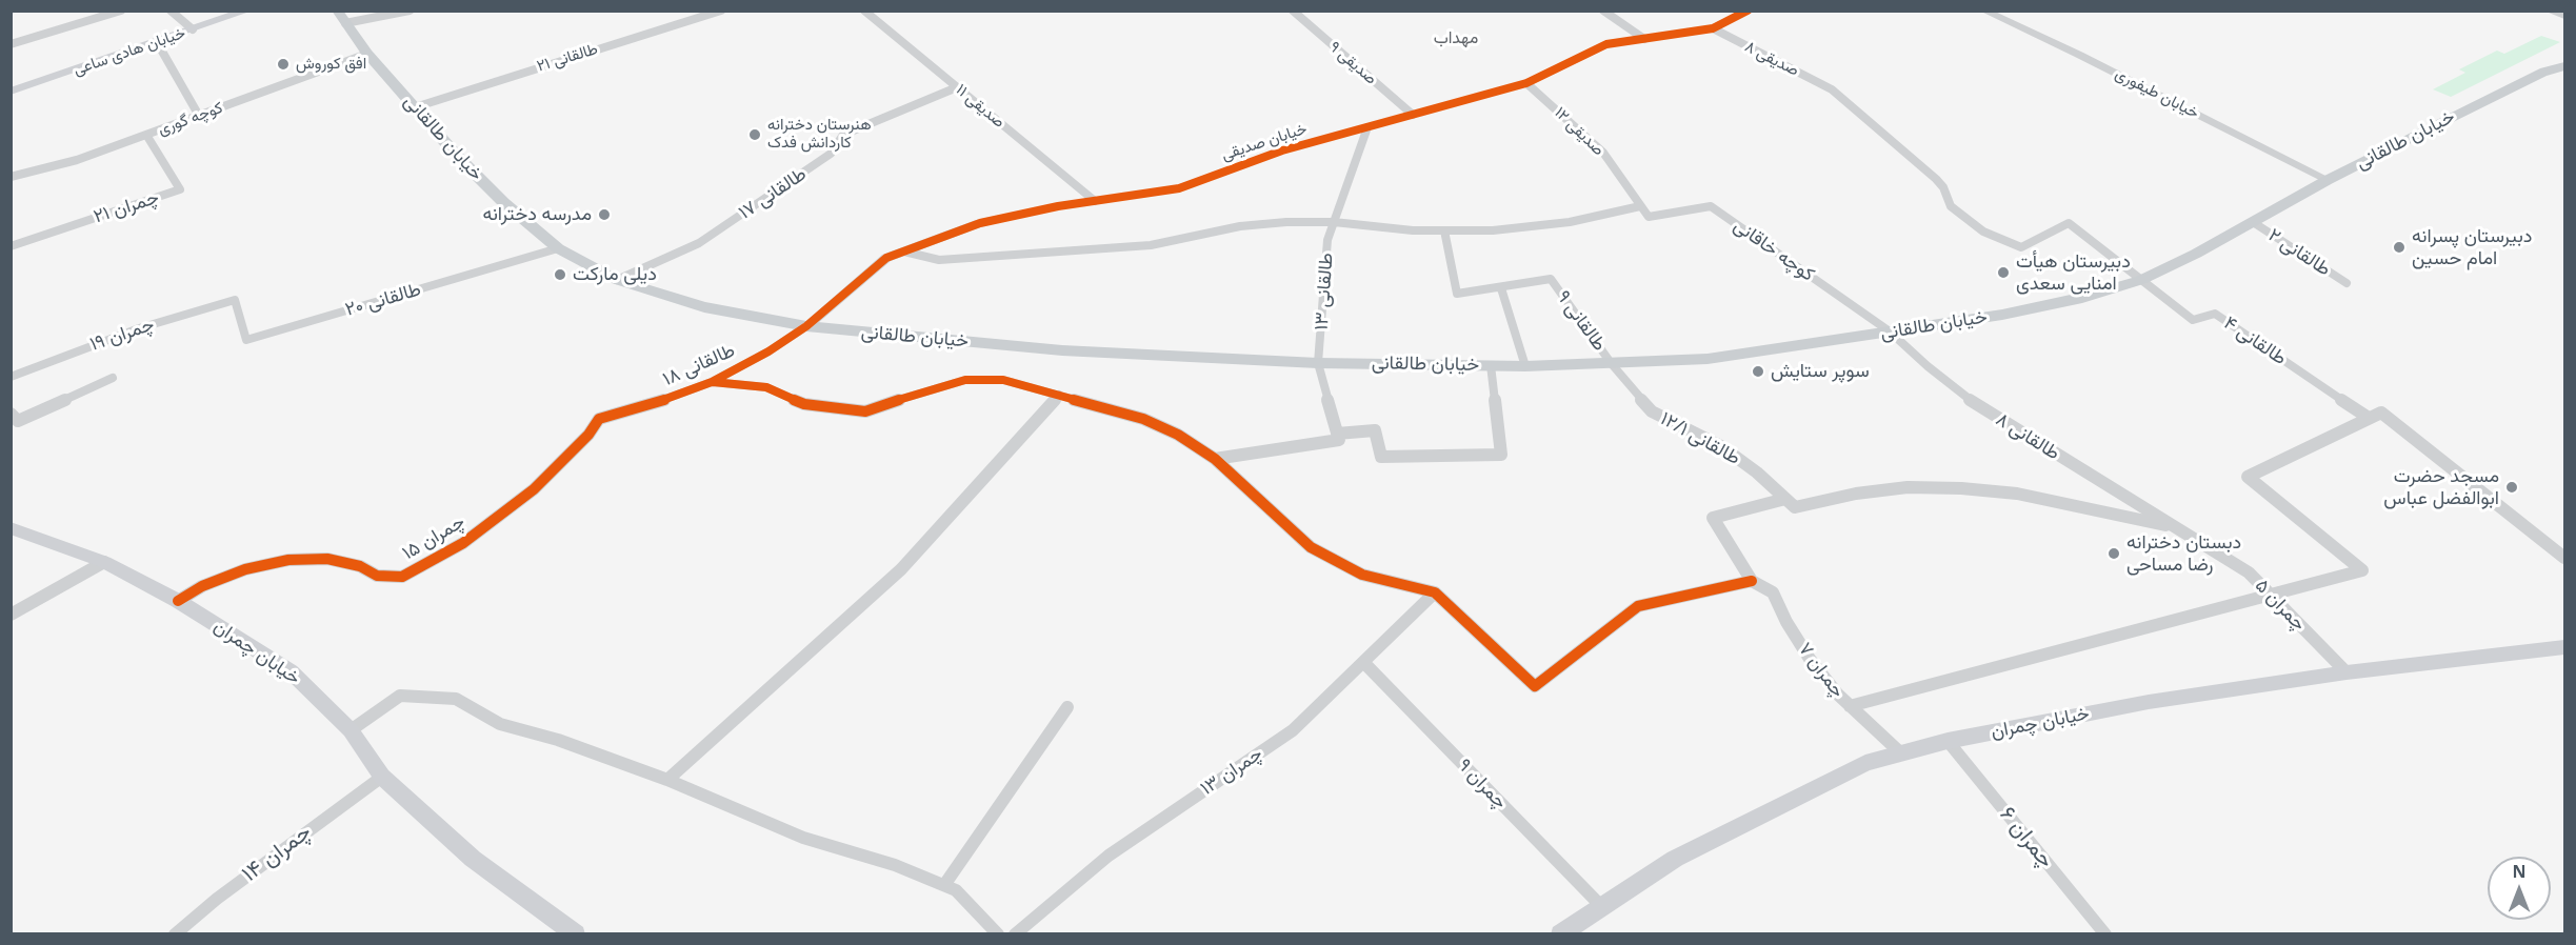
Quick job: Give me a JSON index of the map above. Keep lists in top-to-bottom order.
{
  "streets": {
    "main road": ["خیابان هادی ساعی", "خیابان طالقانی", "خیابان چمران"],
    "street": [
      "طالقانی ۲۱",
      "صدیقی ۸",
      "صدیقی ۹",
      "خیابان طیفوری",
      "صدیقی ۱۱",
      "کوچه گوری",
      "صدیقی ۱۲",
      "خیابان صدیقی",
      "طالقانی ۱۷",
      "چمران ۲۱",
      "کوچه خاقانی",
      "طالقانی ۲",
      "طالقانی ۱۳",
      "طالقانی ۲۰",
      "طالقانی ۹",
      "چمران ۱۹",
      "طالقانی ۴",
      "طالقانی ۱۸",
      "طالقانی ۸",
      "طالقانی ۱۲/۱",
      "چمران ۱۵",
      "چمران ۵",
      "چمران ۷",
      "چمران ۱۳",
      "چمران ۹",
      "چمران ۶",
      "چمران ۱۴"
    ]
  },
  "crossings": [
    ["طالقانی ۲۱", "خیابان طالقانی"],
    ["صدیقی ۸", "خیابان طالقانی"],
    ["صدیقی ۸", "خیابان صدیقی"],
    ["صدیقی ۸", "طالقانی ۴"],
    ["صدیقی ۹", "خیابان صدیقی"],
    ["خیابان طیفوری", "خیابان طالقانی"],
    ["صدیقی ۱۱", "خیابان صدیقی"],
    ["صدیقی ۱۱", "طالقانی ۱۷"],
    ["کوچه گوری", "خیابان طالقانی"],
    ["کوچه گوری", "چمران ۲۱"],
    ["صدیقی ۱۲", "خیابان صدیقی"],
    ["صدیقی ۱۲", "کوچه خاقانی"],
    ["خیابان طالقانی", "خیابان صدیقی"],
    ["خیابان طالقانی", "طالقانی ۱۷"],
    ["خیابان طالقانی", "کوچه خاقانی"],
    ["خیابان طالقانی", "طالقانی ۲"],
    ["خیابان طالقانی", "طالقانی ۱۳"],
    ["خیابان طالقانی", "طالقانی ۲۰"],
    ["خیابان طالقانی", "طالقانی ۹"],
    ["خیابان طالقانی", "طالقانی ۴"],
    ["خیابان طالقانی", "طالقانی ۱۸"],
    ["خیابان طالقانی", "طالقانی ۸"],
    ["خیابان طالقانی", "طالقانی ۱۲/۱"],
    ["خیابان صدیقی", "طالقانی ۱۳"],
    ["خیابان صدیقی", "طالقانی ۱۸"],
    ["کوچه خاقانی", "طالقانی ۸"],
    ["طالقانی ۲۰", "چمران ۱۹"],
    ["طالقانی ۹", "طالقانی ۱۲/۱"],
    ["طالقانی ۱۸", "چمران ۱۵"],
    ["طالقانی ۸", "چمران ۵"],
    ["چمران ۱۵", "خیابان چمران"],
    ["چمران ۵", "خیابان چمران"],
    ["خیابان چمران", "چمران ۷"],
    ["خیابان چمران", "چمران ۹"],
    ["خیابان چمران", "چمران ۶"],
    ["خیابان چمران", "چمران ۱۴"],
    ["چمران ۱۳", "چمران ۹"]
  ],
  "districts": ["مهداب"],
  "places": [
    "افق کوروش",
    "هنرستان دخترانه کاردانش فدک",
    "مدرسه دخترانه",
    "دبیرستان پسرانه امام حسین",
    "دبیرستان هیأت امنایی سعدی",
    "دیلی مارکت",
    "سوپر ستایش",
    "مسجد حضرت ابوالفضل عباس",
    "دبستان دخترانه رضا مساحی"
  ],
  "north": "top"
}
